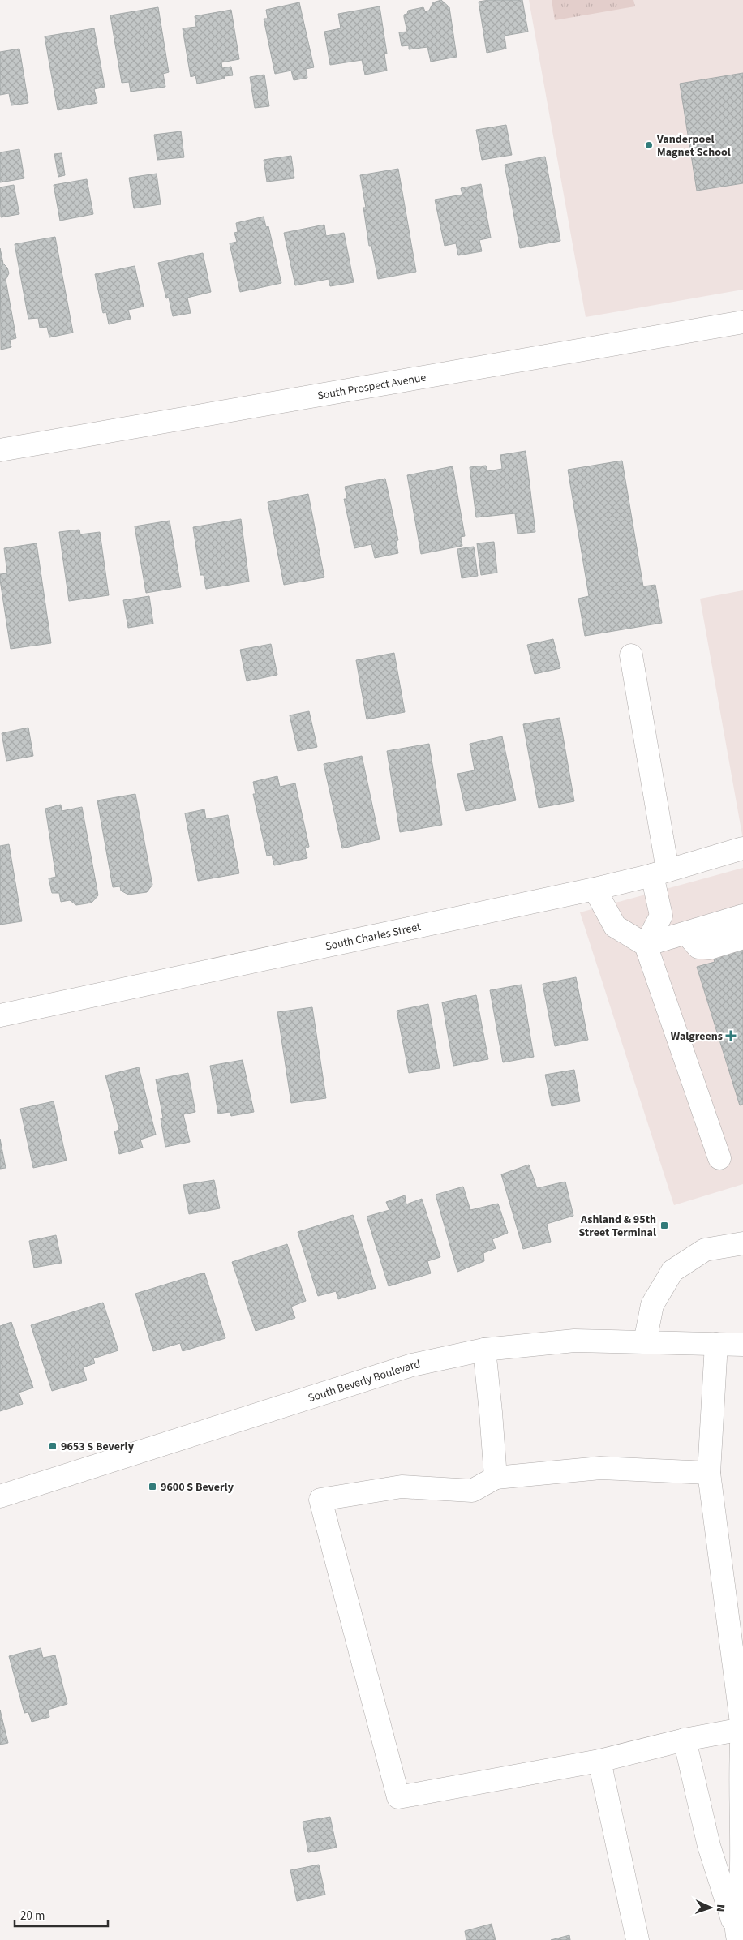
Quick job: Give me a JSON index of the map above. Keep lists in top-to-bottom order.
{
  "streets": {
    "street": ["South Prospect Avenue", "South Charles Street", "South Beverly Boulevard"]
  },
  "places": {
    "other": ["Vanderpoel Magnet School"],
    "health": ["Walgreens"],
    "transit": ["Ashland & 95th Street Terminal", "9653 S Beverly", "9600 S Beverly"]
  },
  "scale_bar": "20 m",
  "north": "right"
}
